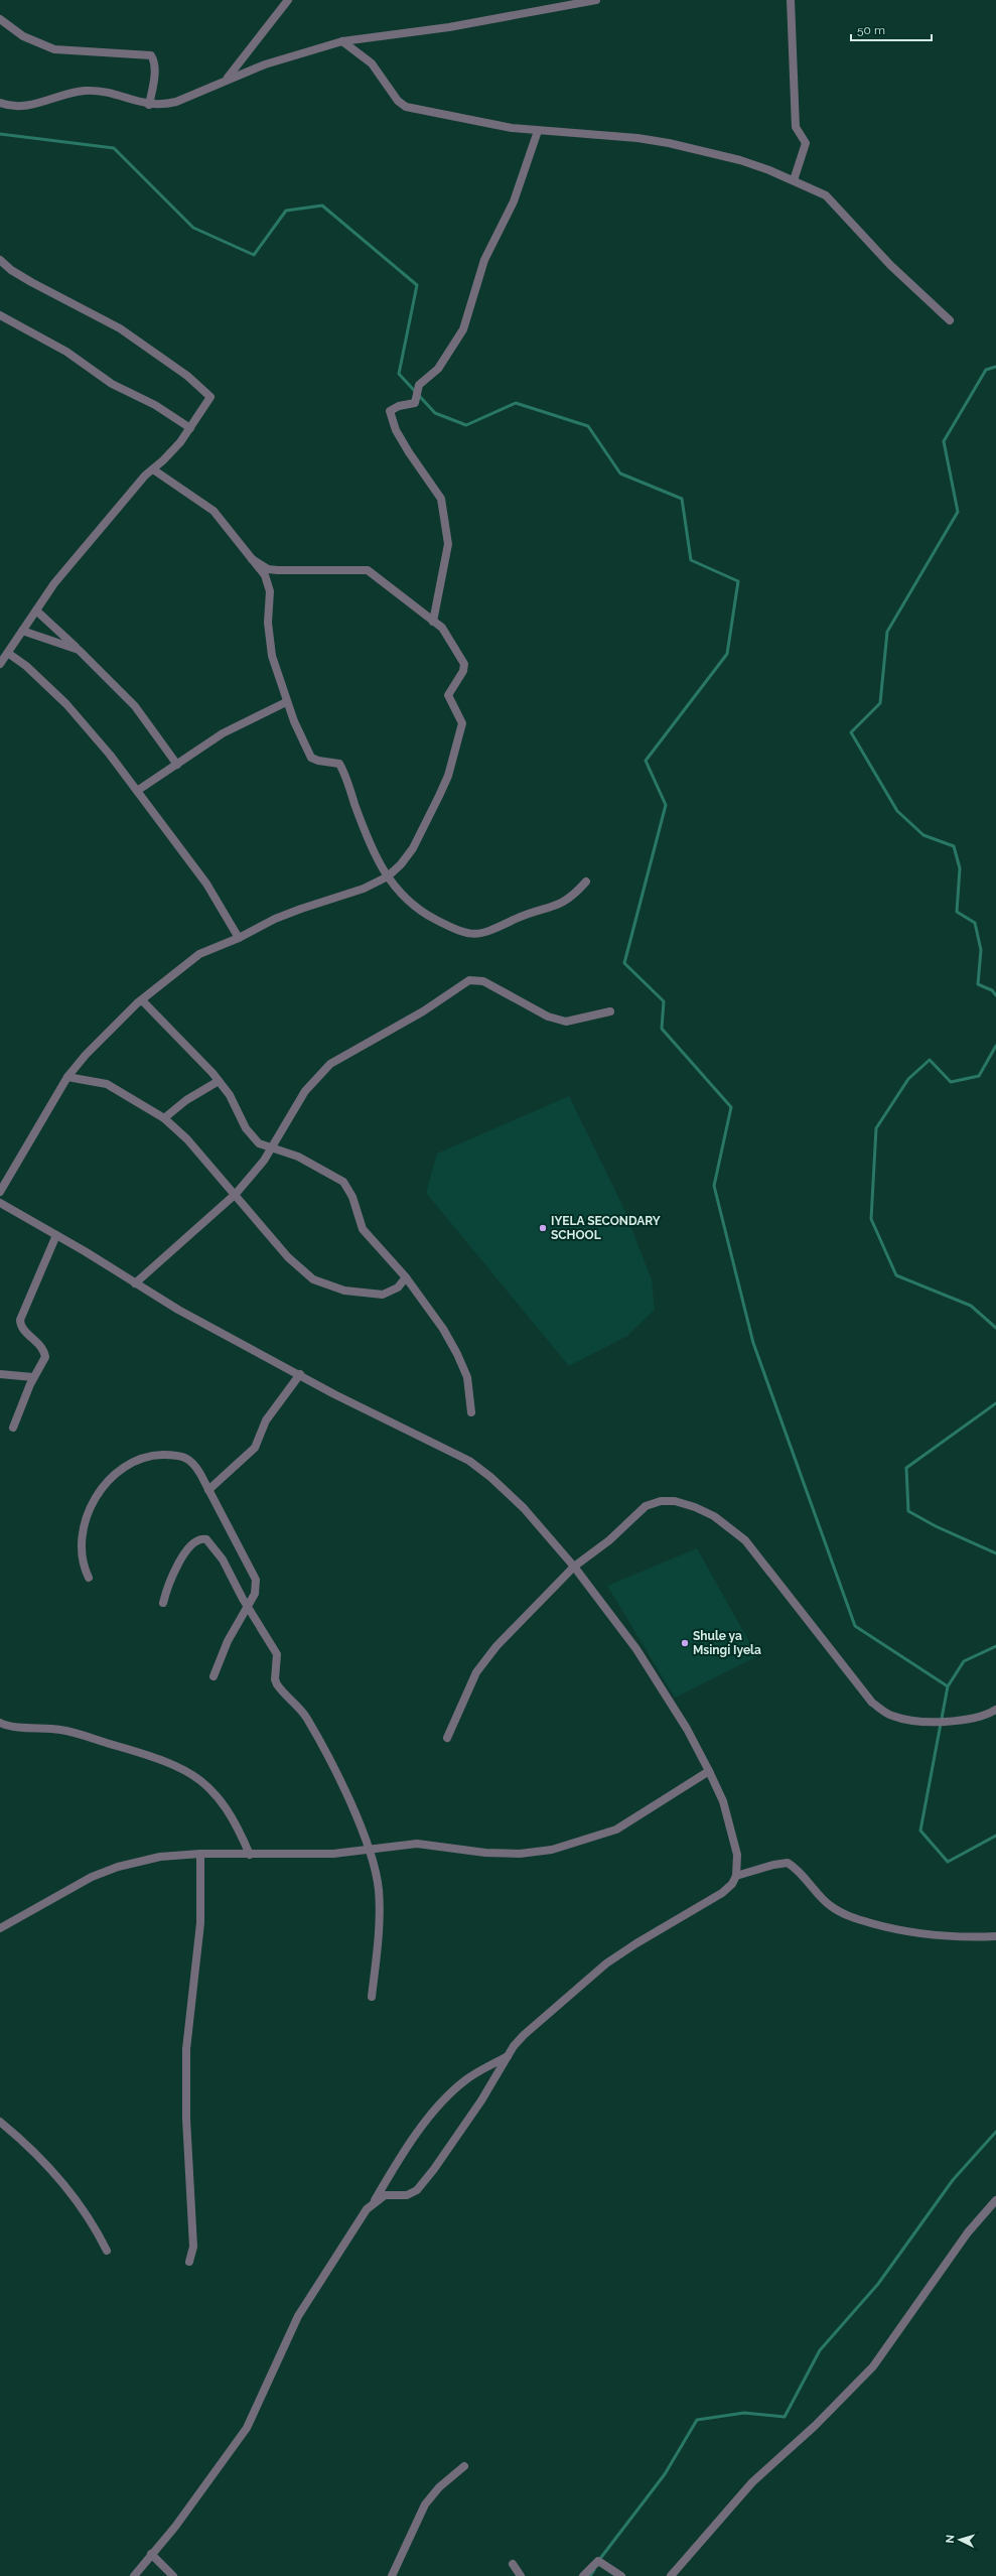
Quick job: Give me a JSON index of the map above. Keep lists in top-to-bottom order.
{
  "places": ["IYELA SECONDARY SCHOOL", "Shule ya Msingi Iyela"],
  "scale_bar": "50 m",
  "north": "left"
}
